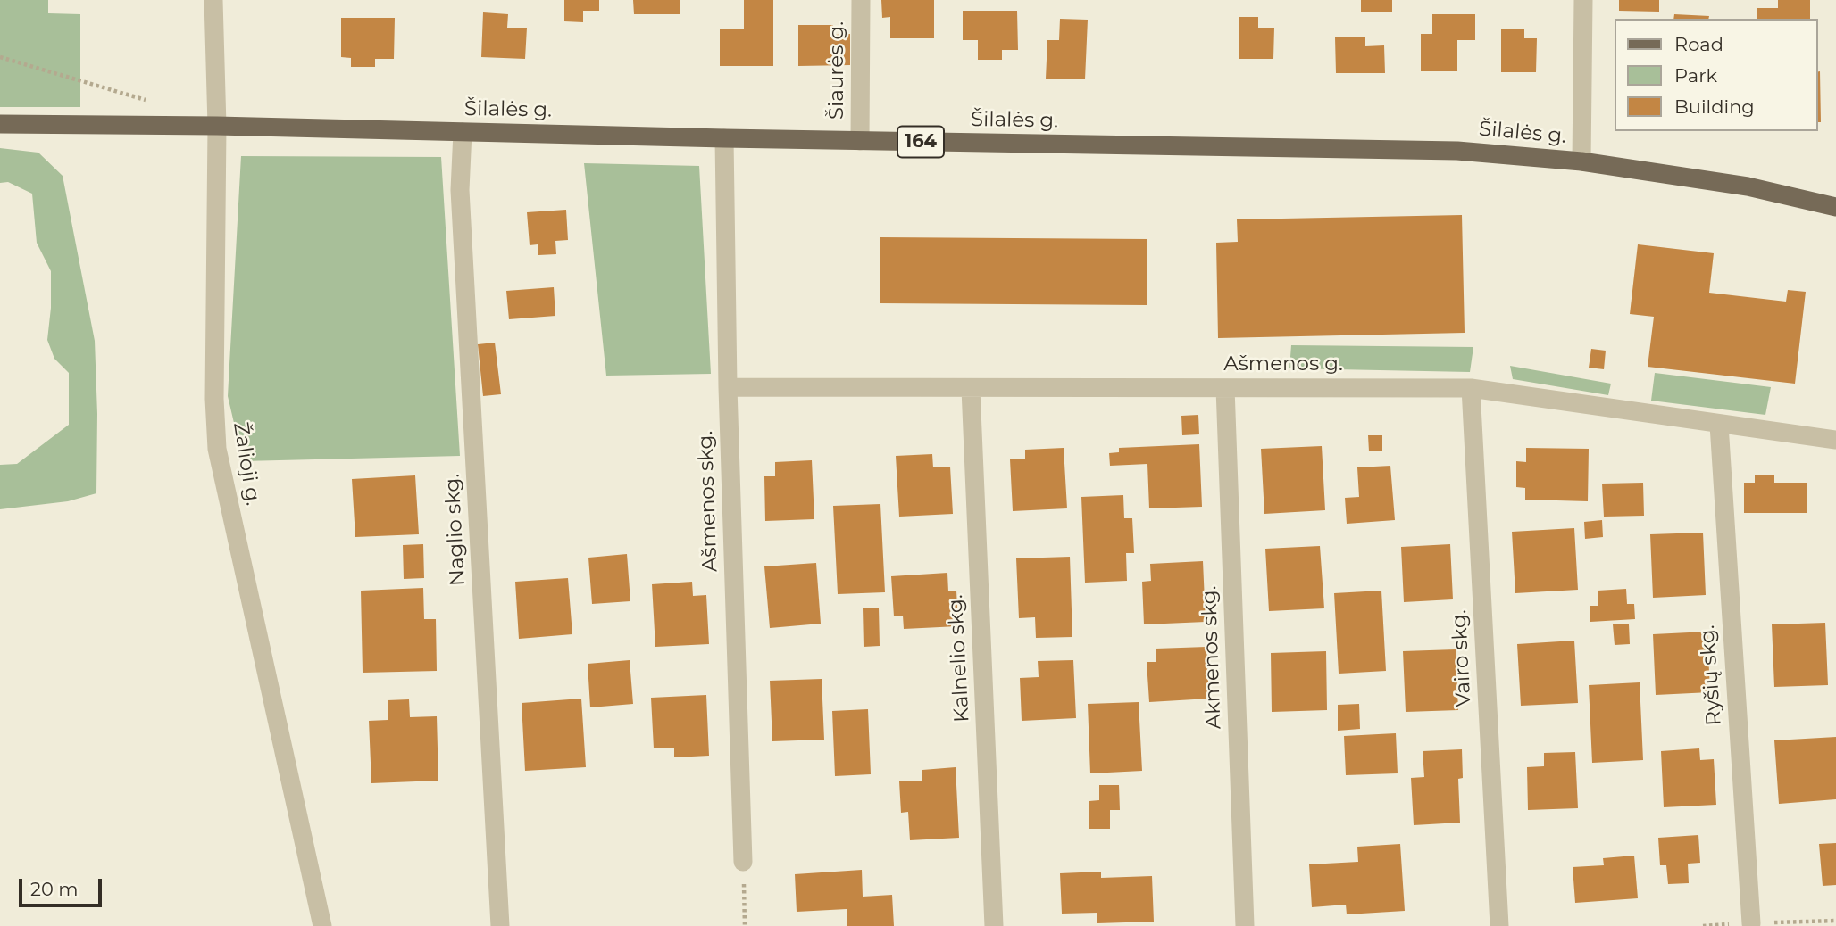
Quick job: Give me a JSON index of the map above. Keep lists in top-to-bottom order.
{
  "streets": {
    "main road": ["Šilalės g.", "164"],
    "street": [
      "Šiaurės g.",
      "Ašmenos g.",
      "Žalioji g.",
      "Ašmenos skg.",
      "Naglio skg.",
      "Akmenos skg.",
      "Kalnelio skg.",
      "Vairo skg.",
      "Ryšių skg."
    ]
  },
  "crossings": [
    ["Šiaurės g.", "Šilalės g."],
    ["Šilalės g.", "Žalioji g."],
    ["Šilalės g.", "Ašmenos skg."],
    ["Šilalės g.", "Naglio skg."],
    ["Ašmenos g.", "Ašmenos skg."],
    ["Ašmenos g.", "Akmenos skg."],
    ["Ašmenos g.", "Kalnelio skg."],
    ["Ašmenos g.", "Vairo skg."],
    ["Ašmenos g.", "Ryšių skg."]
  ],
  "legend": ["Road", "Park", "Building"],
  "scale_bar": "20 m"
}
